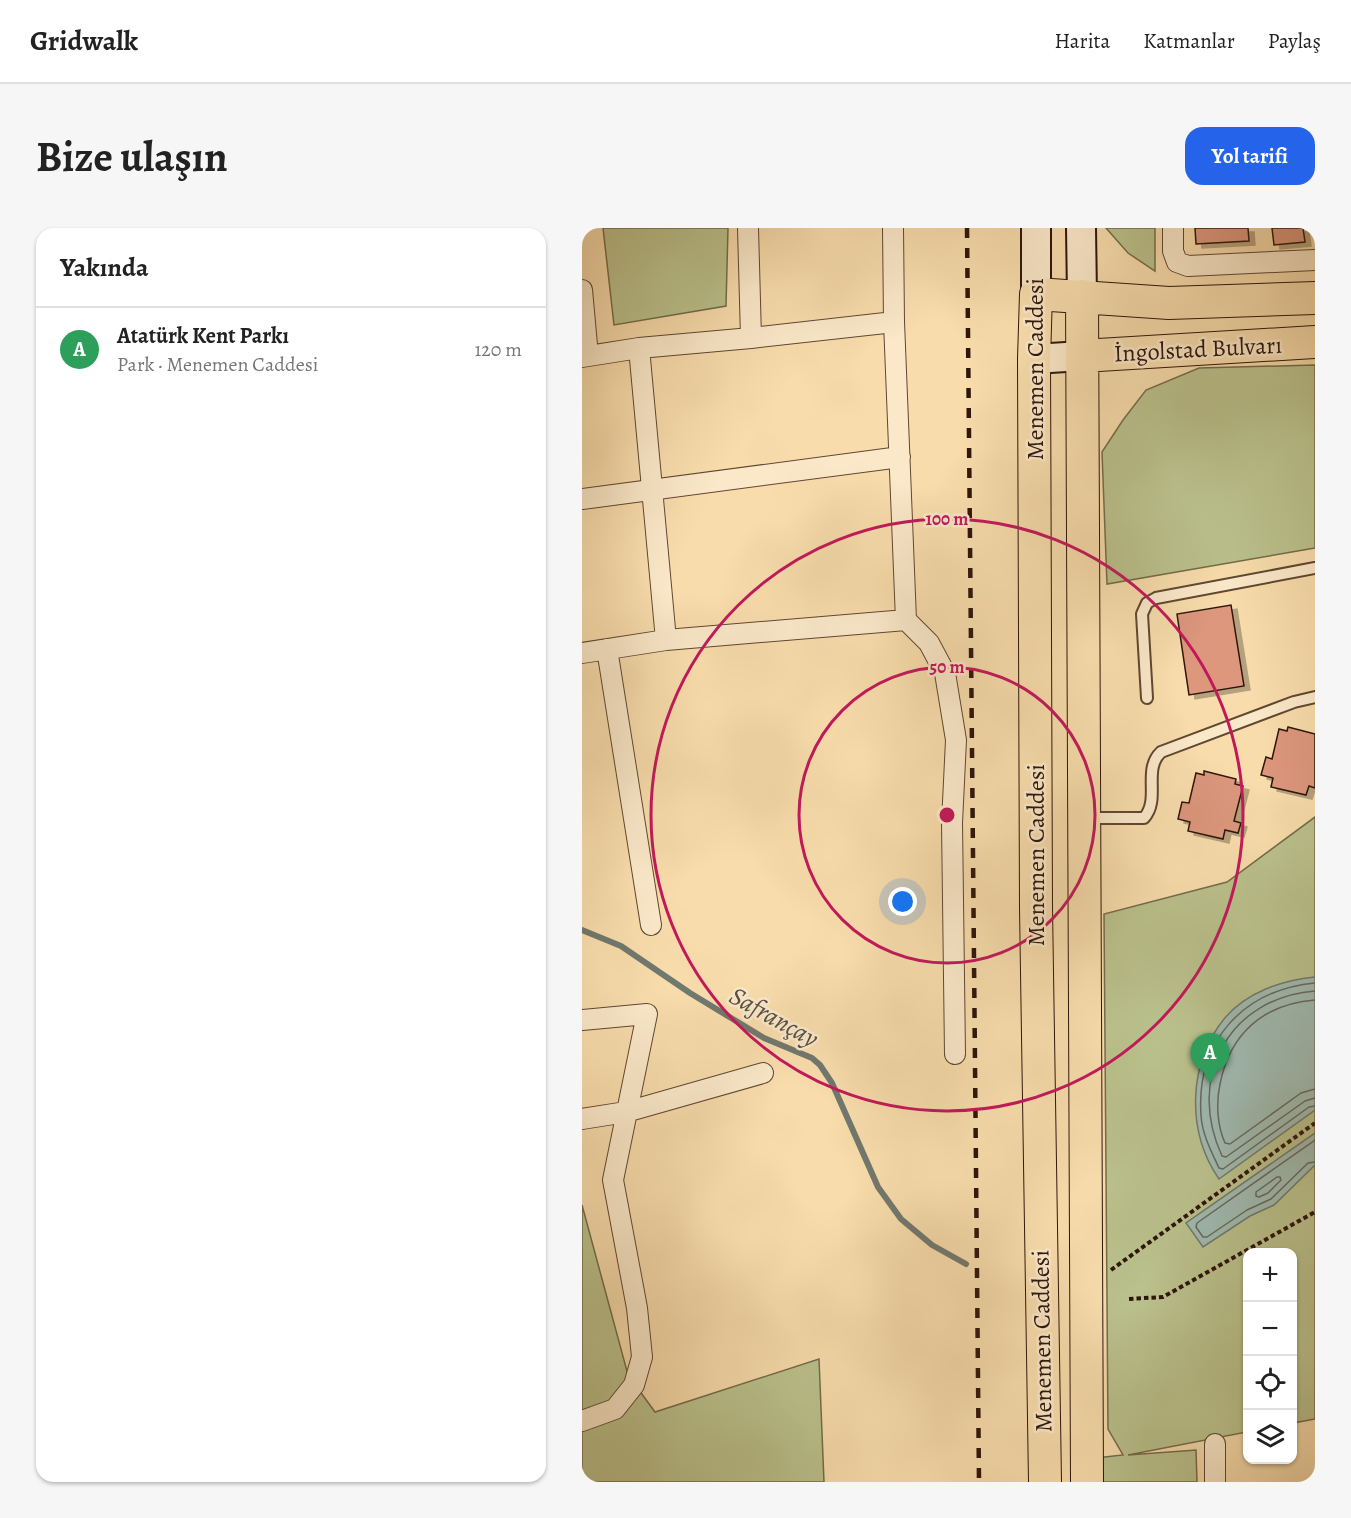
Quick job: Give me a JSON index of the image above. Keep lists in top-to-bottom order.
{
  "streets": {
    "main road": ["İngolstad Bulvarı", "Menemen Caddesi"]
  },
  "crossings": [
    ["İngolstad Bulvarı", "Menemen Caddesi"]
  ],
  "water": ["Safrançay"],
  "page": {
    "header": "Gridwalk",
    "nav": ["Harita", "Katmanlar", "Paylaş"],
    "buttons": "Yol tarifi",
    "title": "Bize ulaşın",
    "heading": "Yakında",
    "list": [
      {
        "mark": "A",
        "name": "Atatürk Kent Parkı",
        "note": "Park · Menemen Caddesi",
        "value": "120 m"
      }
    ],
    "pins": "A",
    "map_buttons": ["+", "−"]
  },
  "rings": ["100 m", "50 m"]
}
